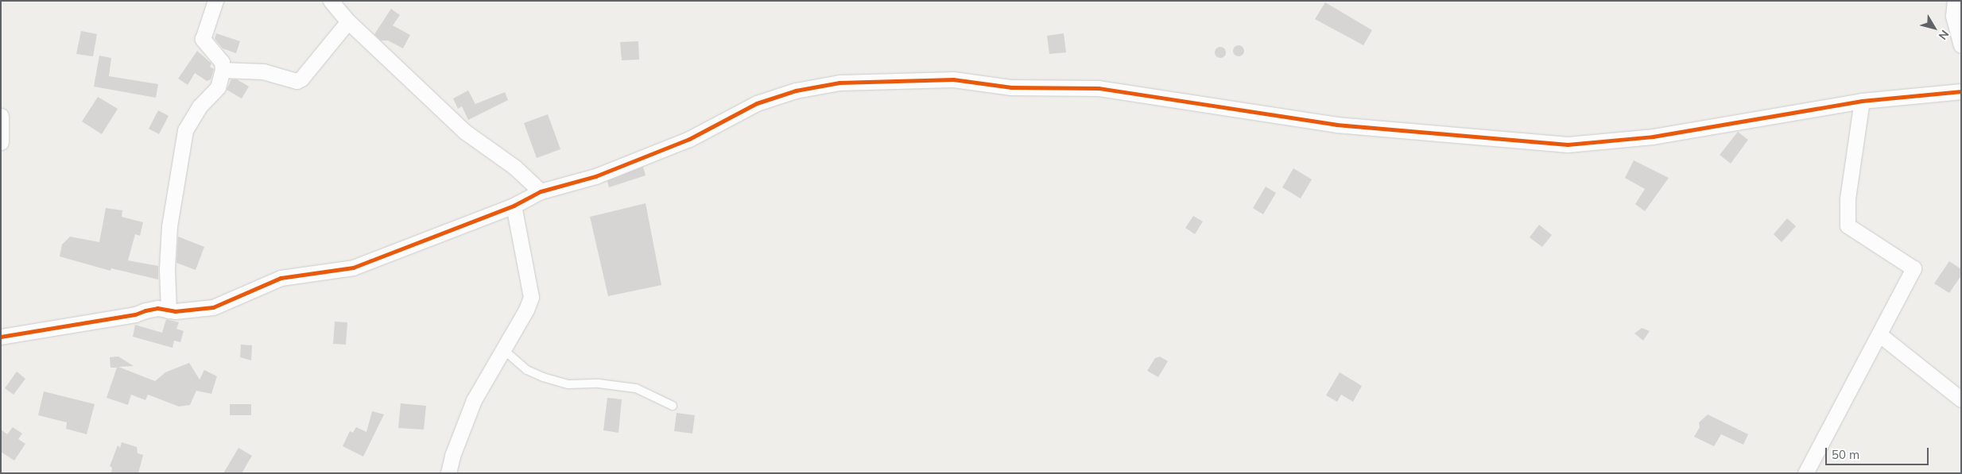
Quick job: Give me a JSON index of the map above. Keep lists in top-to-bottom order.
{
  "scale_bar": "50 m",
  "north": "bottom right"
}
